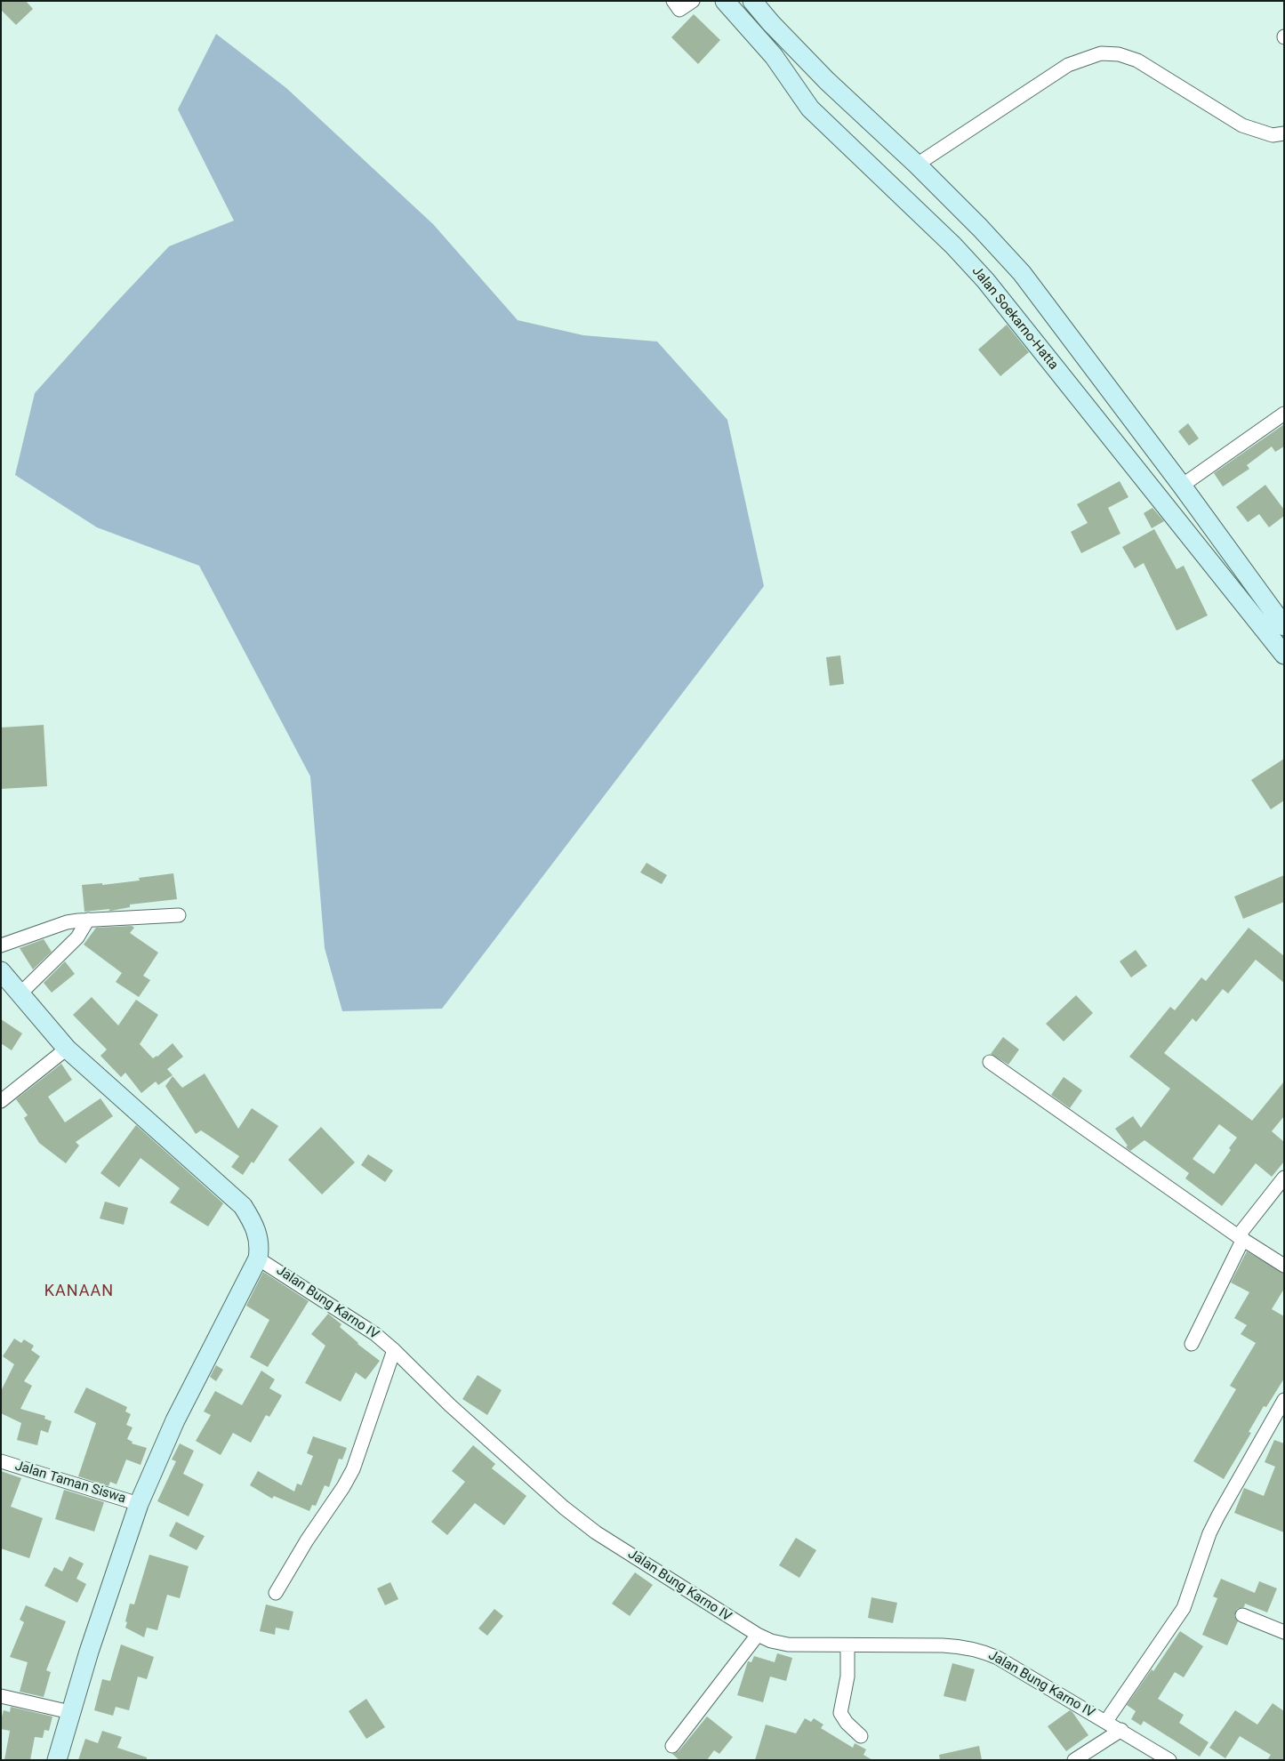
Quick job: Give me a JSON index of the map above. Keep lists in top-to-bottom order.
{
  "streets": {
    "main road": ["Jalan Soekarno-Hatta"],
    "street": ["Jalan Bung Karno IV", "Jalan Taman Siswa"]
  },
  "districts": ["KANAAN"]
}
